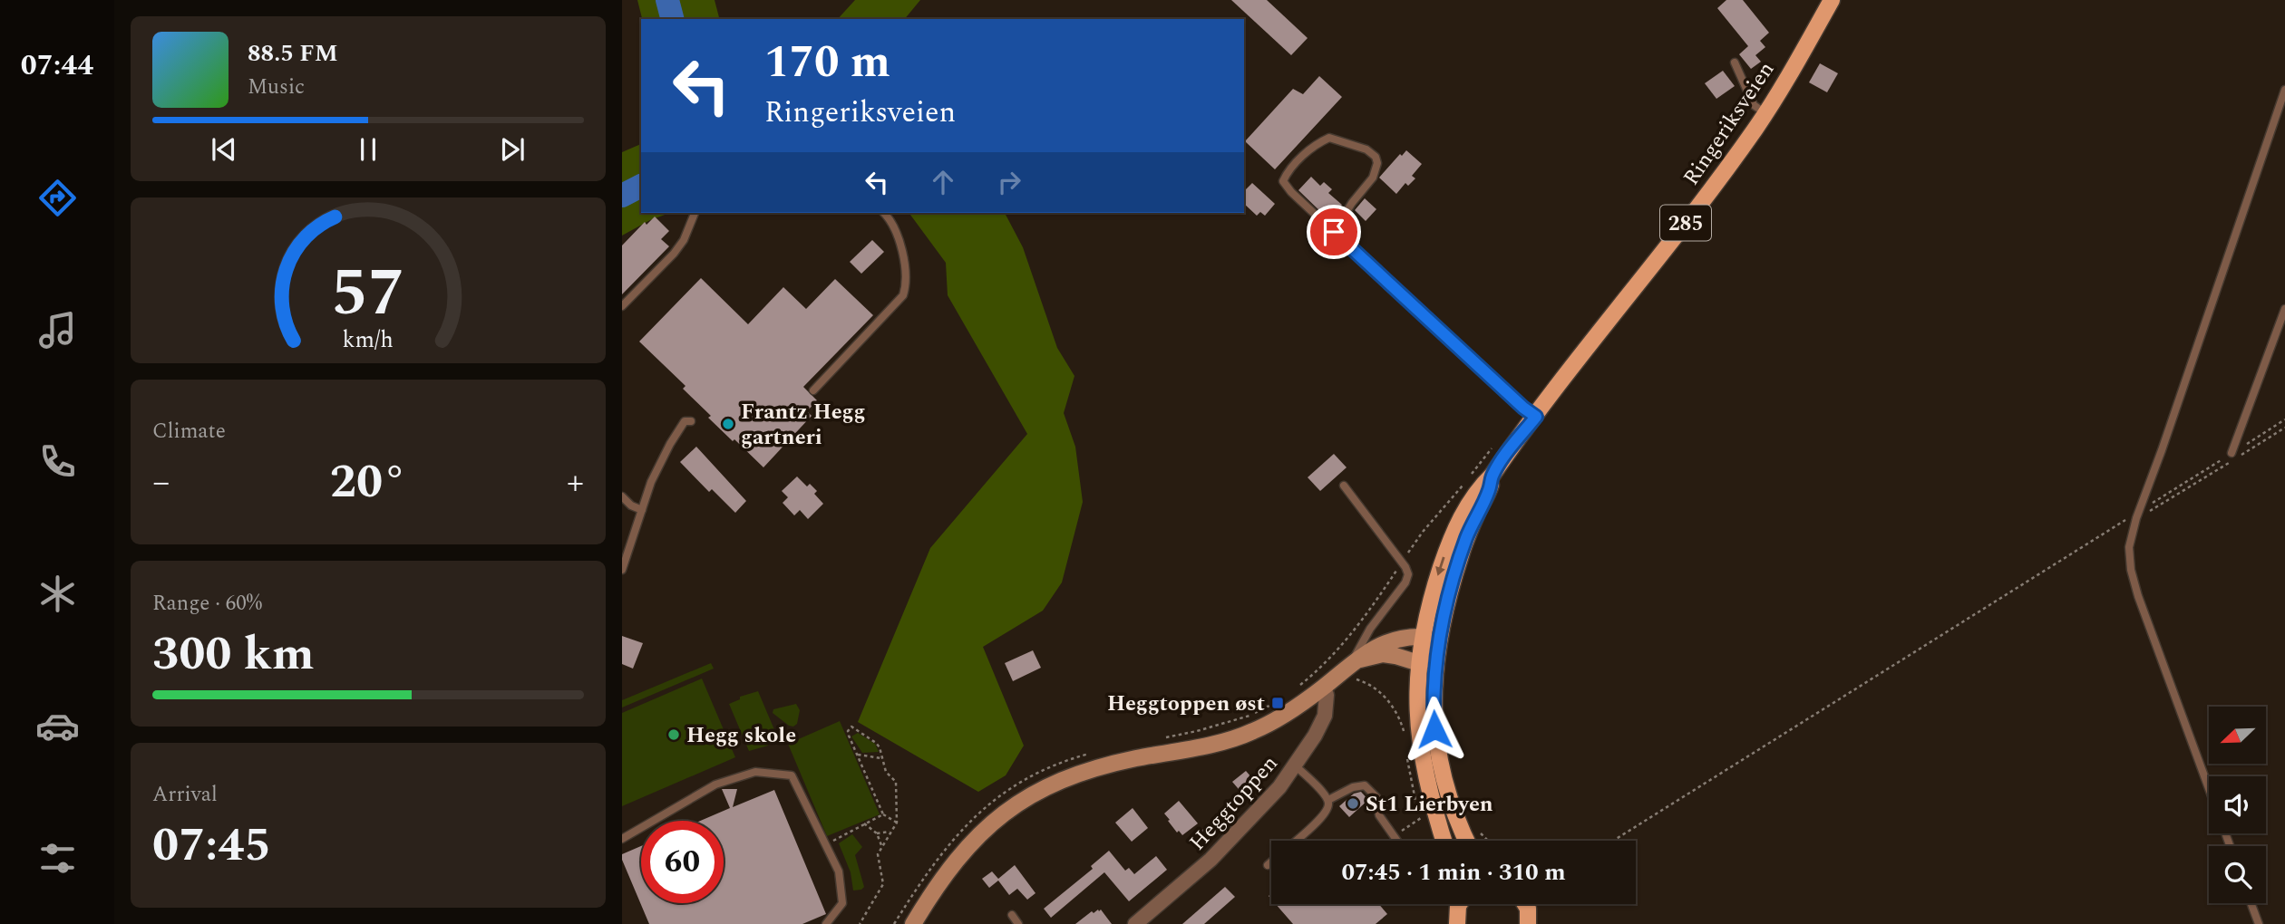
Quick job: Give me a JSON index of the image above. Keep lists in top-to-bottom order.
{
  "streets": {
    "main road": ["Ringeriksveien", "285"],
    "street": ["Heggtoppen"]
  },
  "places": {
    "other": ["Frantz Hegg gartneri", "Hegg skole", "St1 Lierbyen"],
    "transit": ["Heggtoppen øst"]
  },
  "north": "bottom left",
  "page": {
    "tabs": "07:44",
    "turn": ["170 m", "Ringeriksveien"],
    "song": ["88.5 FM", "Music"],
    "tile": [
      "Climate",
      ["Range · 60%", "300 km"],
      ["Arrival", "07:45"]
    ],
    "heat": ["−", "20°", "+"],
    "limit": "60",
    "trip": "07:45 · 1 min · 310 m",
    "gauge": ["57", "km/h"]
  }
}
